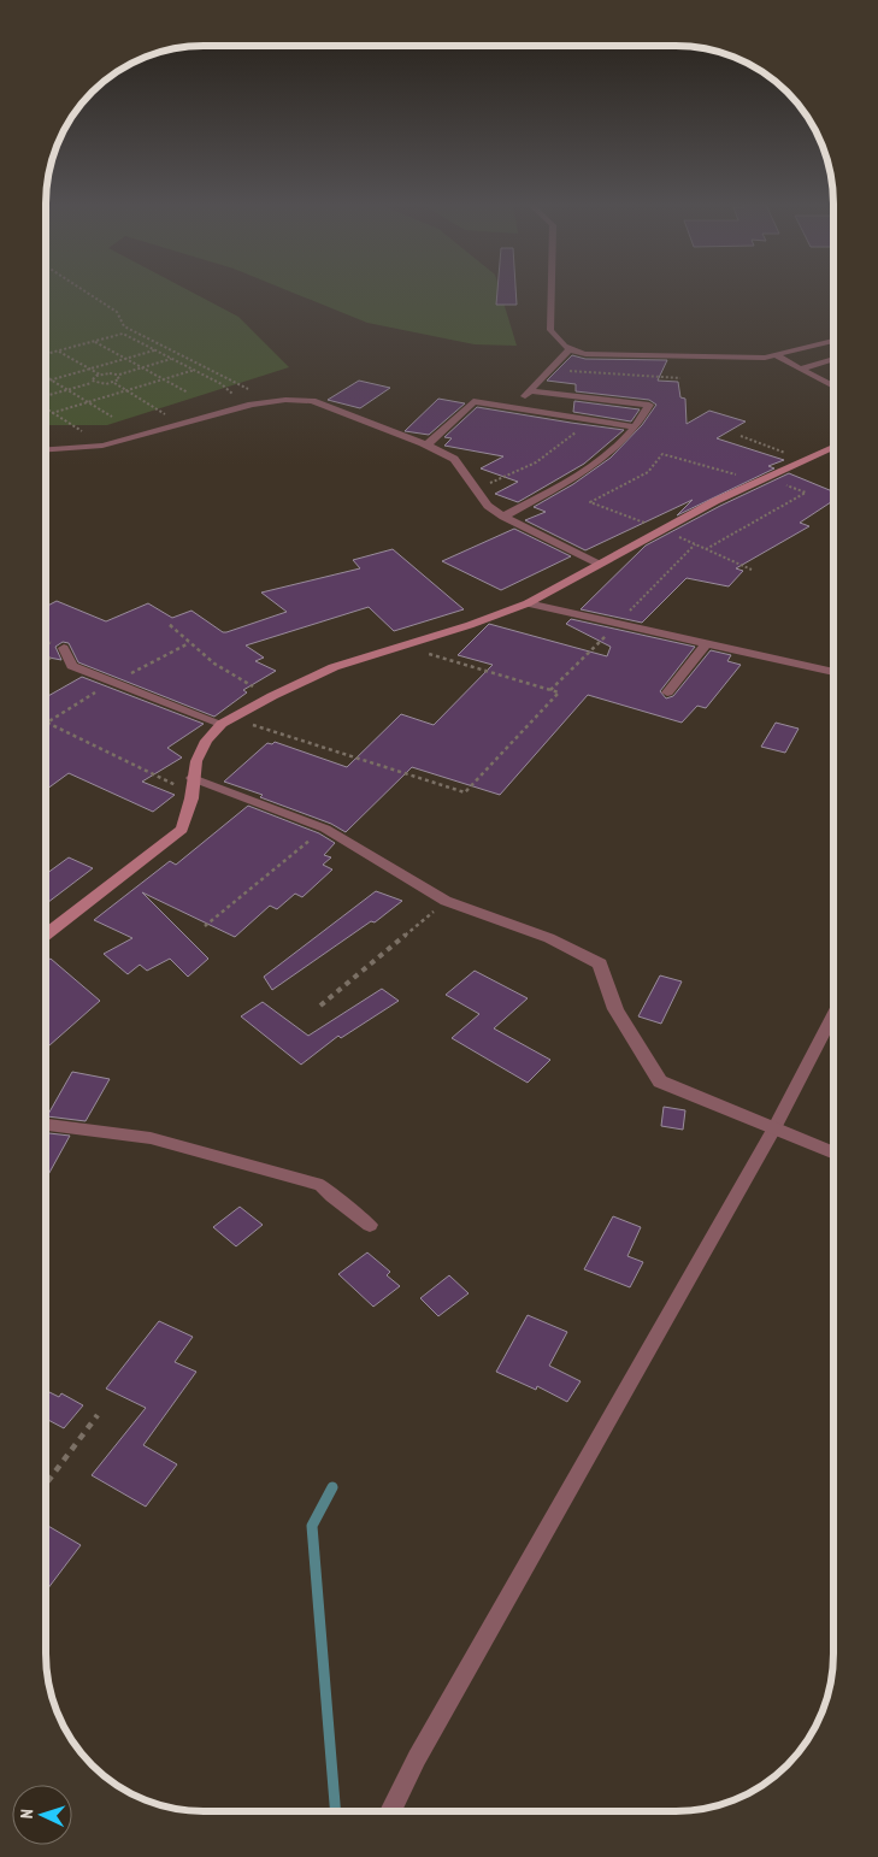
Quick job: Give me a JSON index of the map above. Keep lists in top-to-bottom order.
{
  "north": "left"
}
